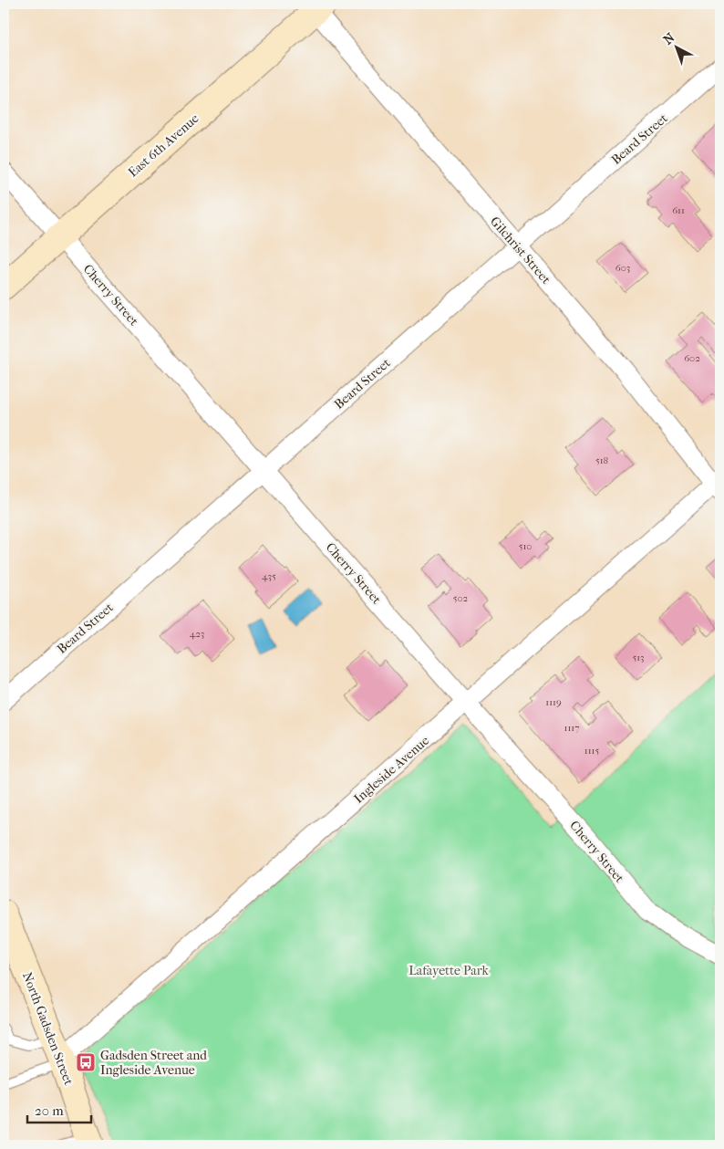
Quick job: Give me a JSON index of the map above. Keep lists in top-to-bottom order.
{
  "streets": {
    "street": [
      "Beard Street",
      "East 6th Avenue",
      "Gilchrist Street",
      "Cherry Street",
      "Ingleside Avenue",
      "North Gadsden Street"
    ]
  },
  "crossings": [
    ["Beard Street", "Gilchrist Street"],
    ["Beard Street", "Cherry Street"],
    ["East 6th Avenue", "Gilchrist Street"],
    ["East 6th Avenue", "Cherry Street"],
    ["Gilchrist Street", "Ingleside Avenue"],
    ["Cherry Street", "Ingleside Avenue"],
    ["Ingleside Avenue", "North Gadsden Street"]
  ],
  "parks": ["Lafayette Park"],
  "places": {
    "bus stop": ["Gadsden Street and Ingleside Avenue"]
  },
  "house_numbers": [
    "611",
    "603",
    "602",
    "518",
    "510",
    "435",
    "502",
    "423",
    "513",
    "1119",
    "1117",
    "1115"
  ],
  "scale_bar": "20 m",
  "north": "top left"
}
